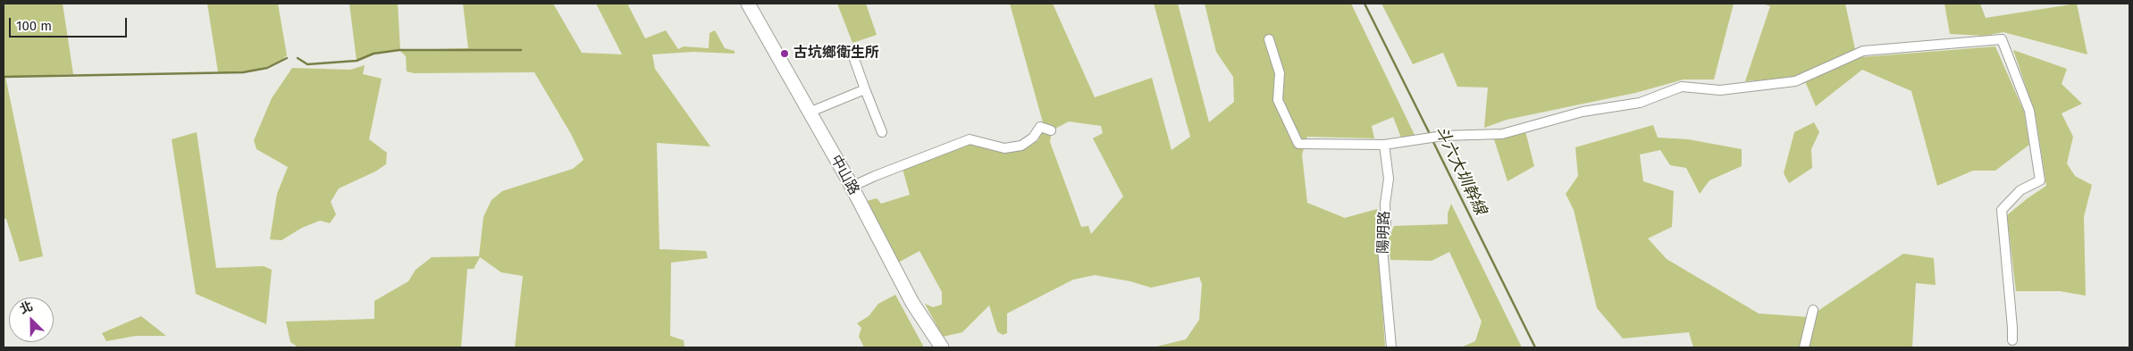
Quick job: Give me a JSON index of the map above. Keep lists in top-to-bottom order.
{
  "streets": {
    "main road": ["中山路"],
    "street": ["陽明路"]
  },
  "water": ["斗六大圳幹線"],
  "places": ["古坑鄉衛生所"],
  "scale_bar": "100 m",
  "north": "top left"
}
